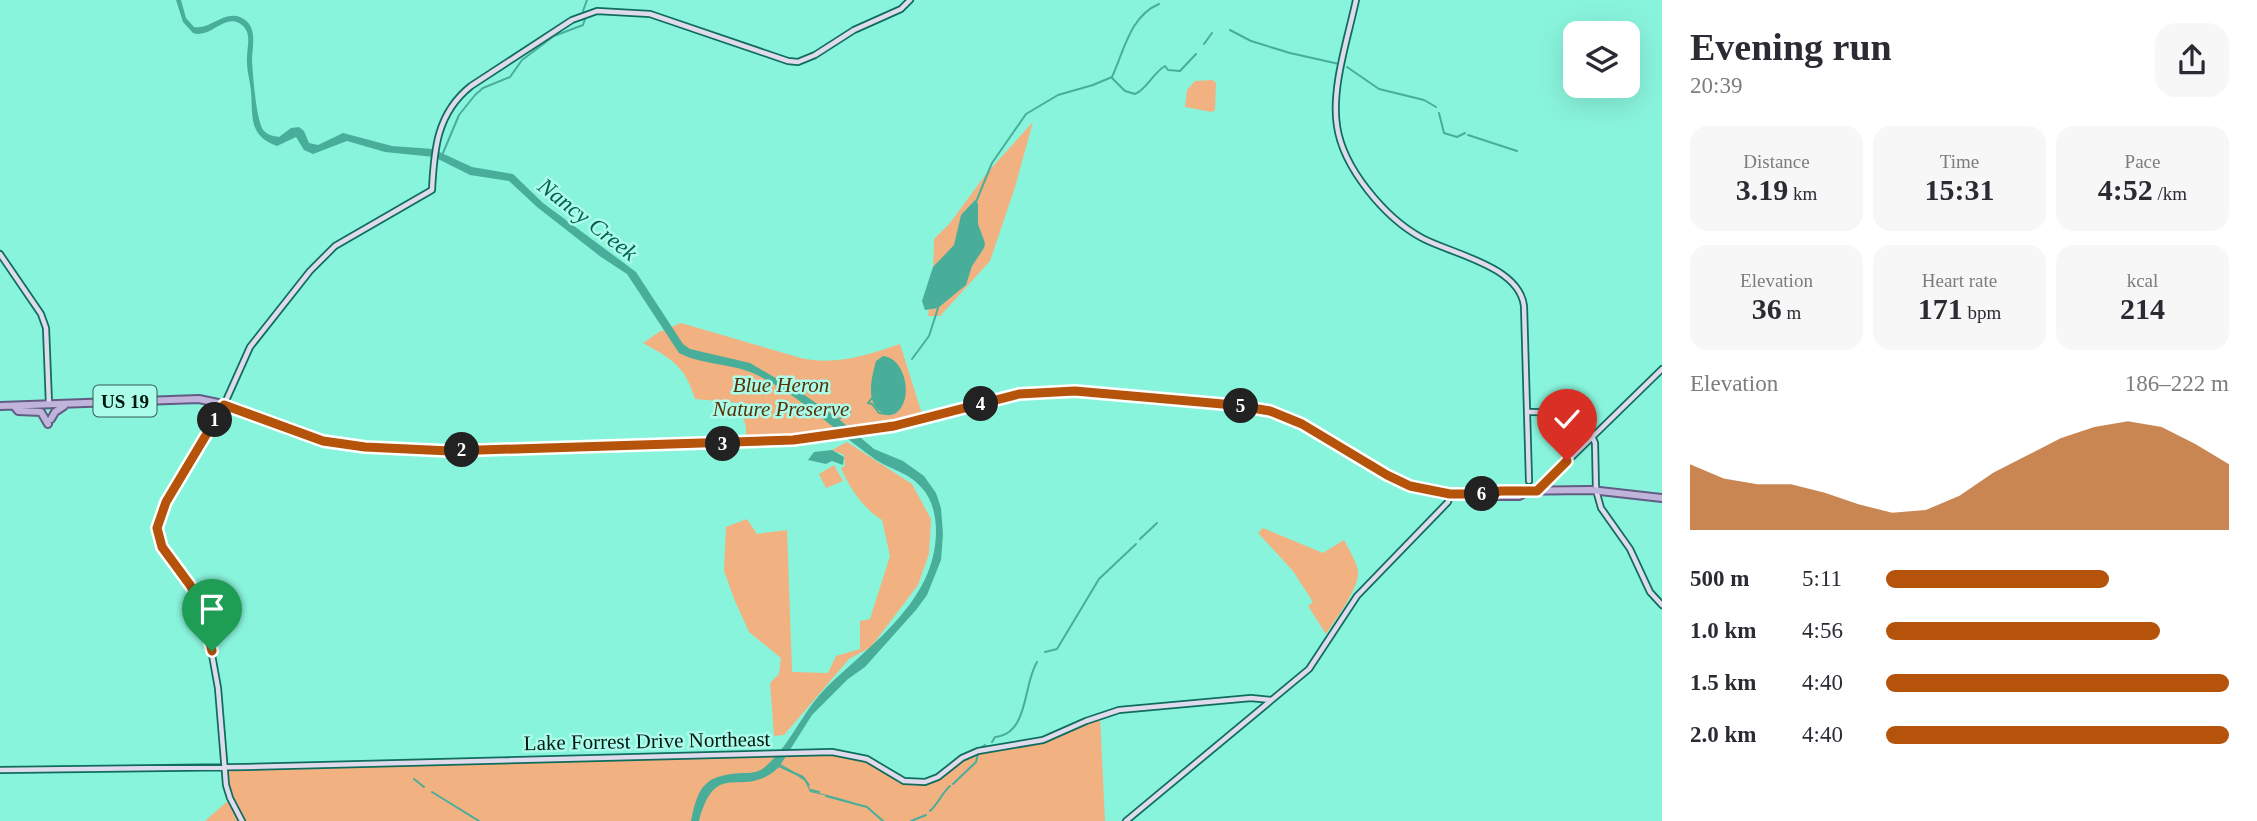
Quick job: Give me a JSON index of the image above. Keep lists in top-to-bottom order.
{
  "streets": {
    "main road": ["US 19"],
    "street": ["Lake Forrest Drive Northeast"]
  },
  "water": ["Nancy Creek"],
  "parks": ["Blue Heron Nature Preserve"],
  "page": {
    "heading": ["Evening run", "20:39"],
    "stats": [
      ["Distance", "3.19 km"],
      ["Time", "15:31"],
      ["Pace", "4:52 /km"],
      ["Elevation", "36 m"],
      ["Heart rate", "171 bpm"],
      ["kcal", "214"]
    ],
    "chart": ["Elevation", "186–222 m"],
    "pins": [
      "4",
      "5",
      "1",
      "3",
      "2",
      "6"
    ],
    "list": [
      {
        "name": "500 m",
        "note": "5:11"
      },
      {
        "name": "1.0 km",
        "note": "4:56"
      },
      {
        "name": "1.5 km",
        "note": "4:40"
      },
      {
        "name": "2.0 km",
        "note": "4:40"
      }
    ]
  }
}
